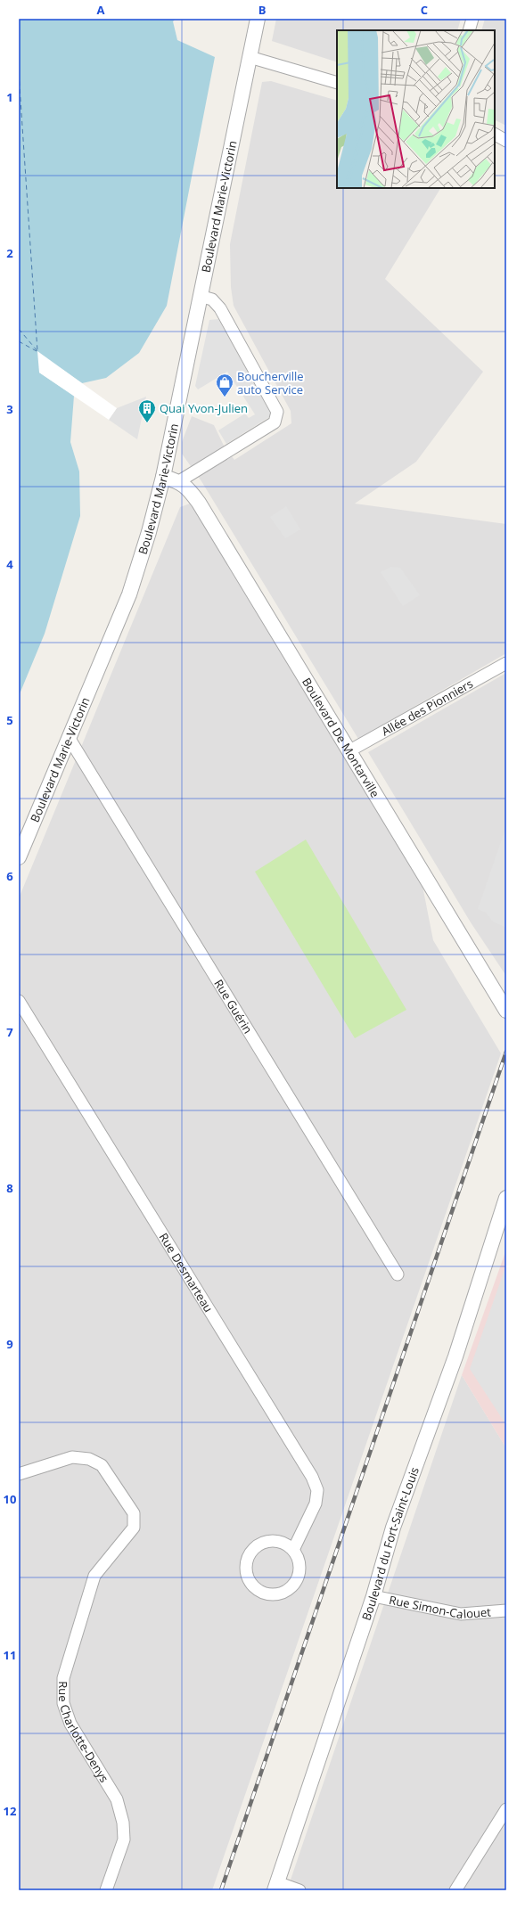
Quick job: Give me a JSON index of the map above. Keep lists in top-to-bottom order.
{
  "streets": {
    "street": [
      "Boulevard Marie-Victorin",
      "Allée des Pionniers",
      "Boulevard De Montarville",
      "Rue Guérin",
      "Rue Desmarteau",
      "Boulevard du Fort-Saint-Louis",
      "Rue Simon-Calouet",
      "Rue Charlotte-Denys"
    ]
  },
  "crossings": [
    ["Boulevard Marie-Victorin", "Boulevard De Montarville"],
    ["Boulevard Marie-Victorin", "Rue Guérin"],
    ["Allée des Pionniers", "Boulevard De Montarville"],
    ["Boulevard du Fort-Saint-Louis", "Rue Simon-Calouet"]
  ],
  "places": {
    "shop": ["Boucherville auto Service"],
    "building": ["Quai Yvon-Julien"]
  },
  "grid": {
    "columns": ["A", "B", "C"],
    "rows": [
      "1",
      "2",
      "3",
      "4",
      "5",
      "6",
      "7",
      "8",
      "9",
      "10",
      "11",
      "12"
    ]
  }
}
